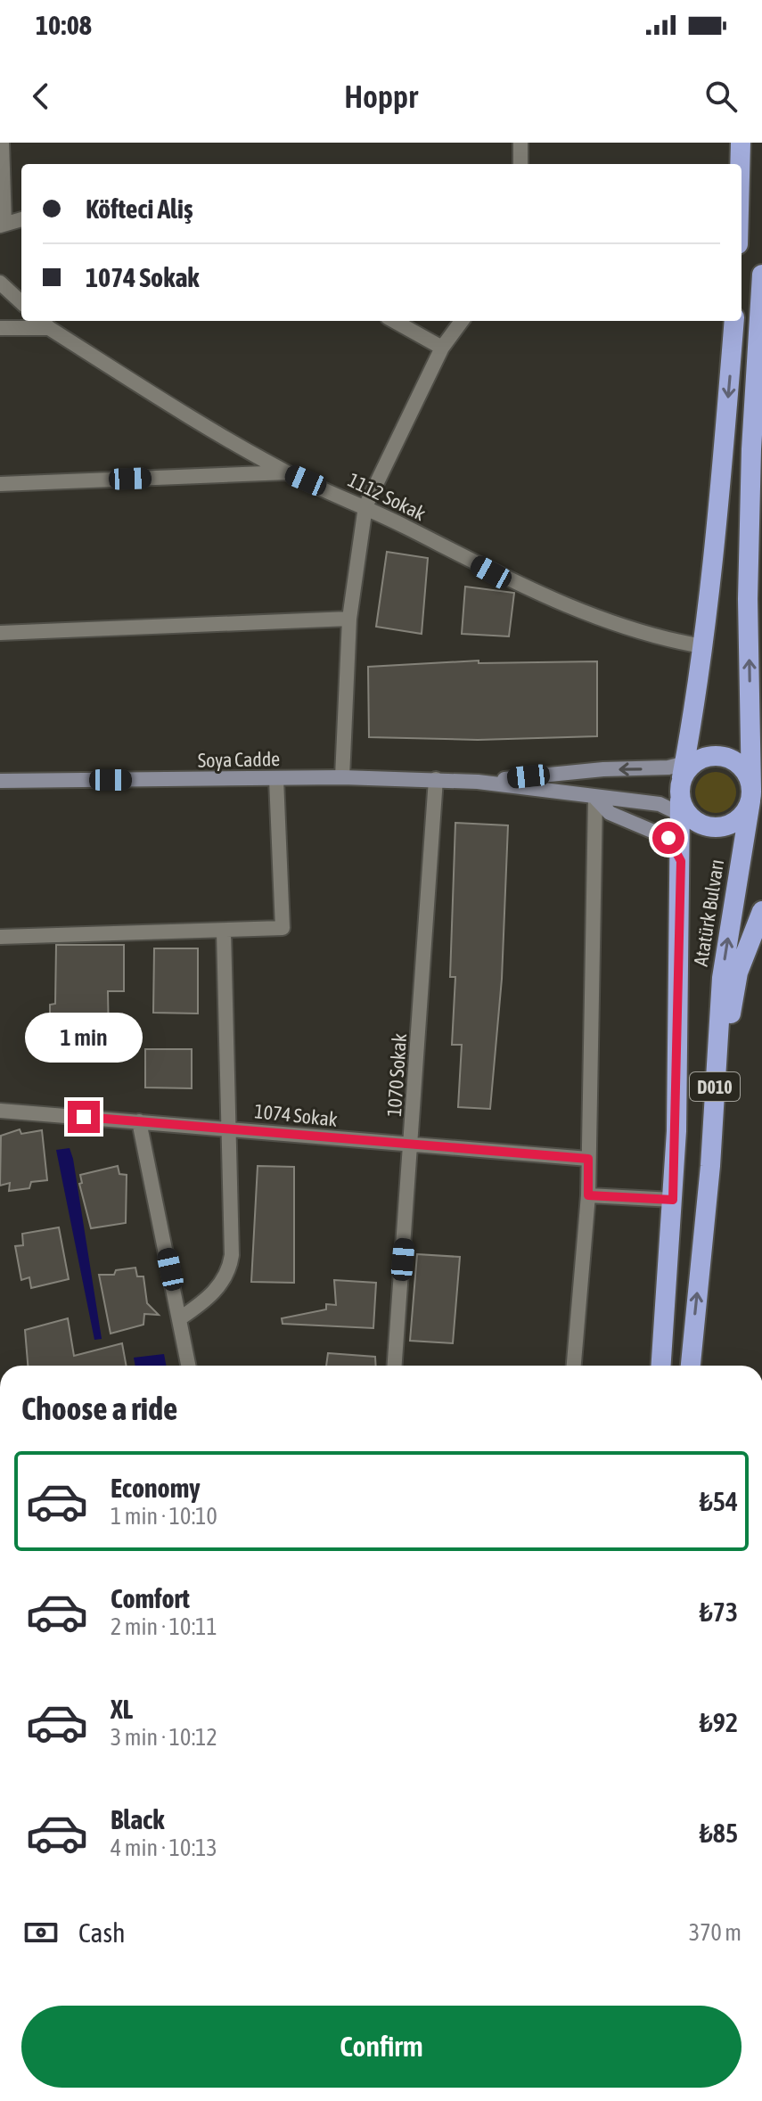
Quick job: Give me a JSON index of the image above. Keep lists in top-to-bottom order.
{
  "streets": {
    "highway": ["Atatürk Bulvarı", "D010"],
    "main road": ["Soya Cadde"],
    "street": ["1112 Sokak", "1070 Sokak", "1074 Sokak"]
  },
  "crossings": [
    ["Soya Cadde", "Atatürk Bulvarı"],
    ["Soya Cadde", "1070 Sokak"],
    ["1070 Sokak", "1074 Sokak"]
  ],
  "page": {
    "status": "10:08",
    "header": "Hoppr",
    "banner": ["Köfteci Aliş", "1074 Sokak"],
    "bubble": "1 min",
    "heading": "Choose a ride",
    "list": [
      {
        "name": "Economy",
        "note": "1 min · 10:10",
        "value": "₺54"
      },
      {
        "name": "Comfort",
        "note": "2 min · 10:11",
        "value": "₺73"
      },
      {
        "name": "XL",
        "note": "3 min · 10:12",
        "value": "₺92"
      },
      {
        "name": "Black",
        "note": "4 min · 10:13",
        "value": "₺85"
      }
    ],
    "pay": ["Cash", "370 m"],
    "buttons": "Confirm"
  }
}
